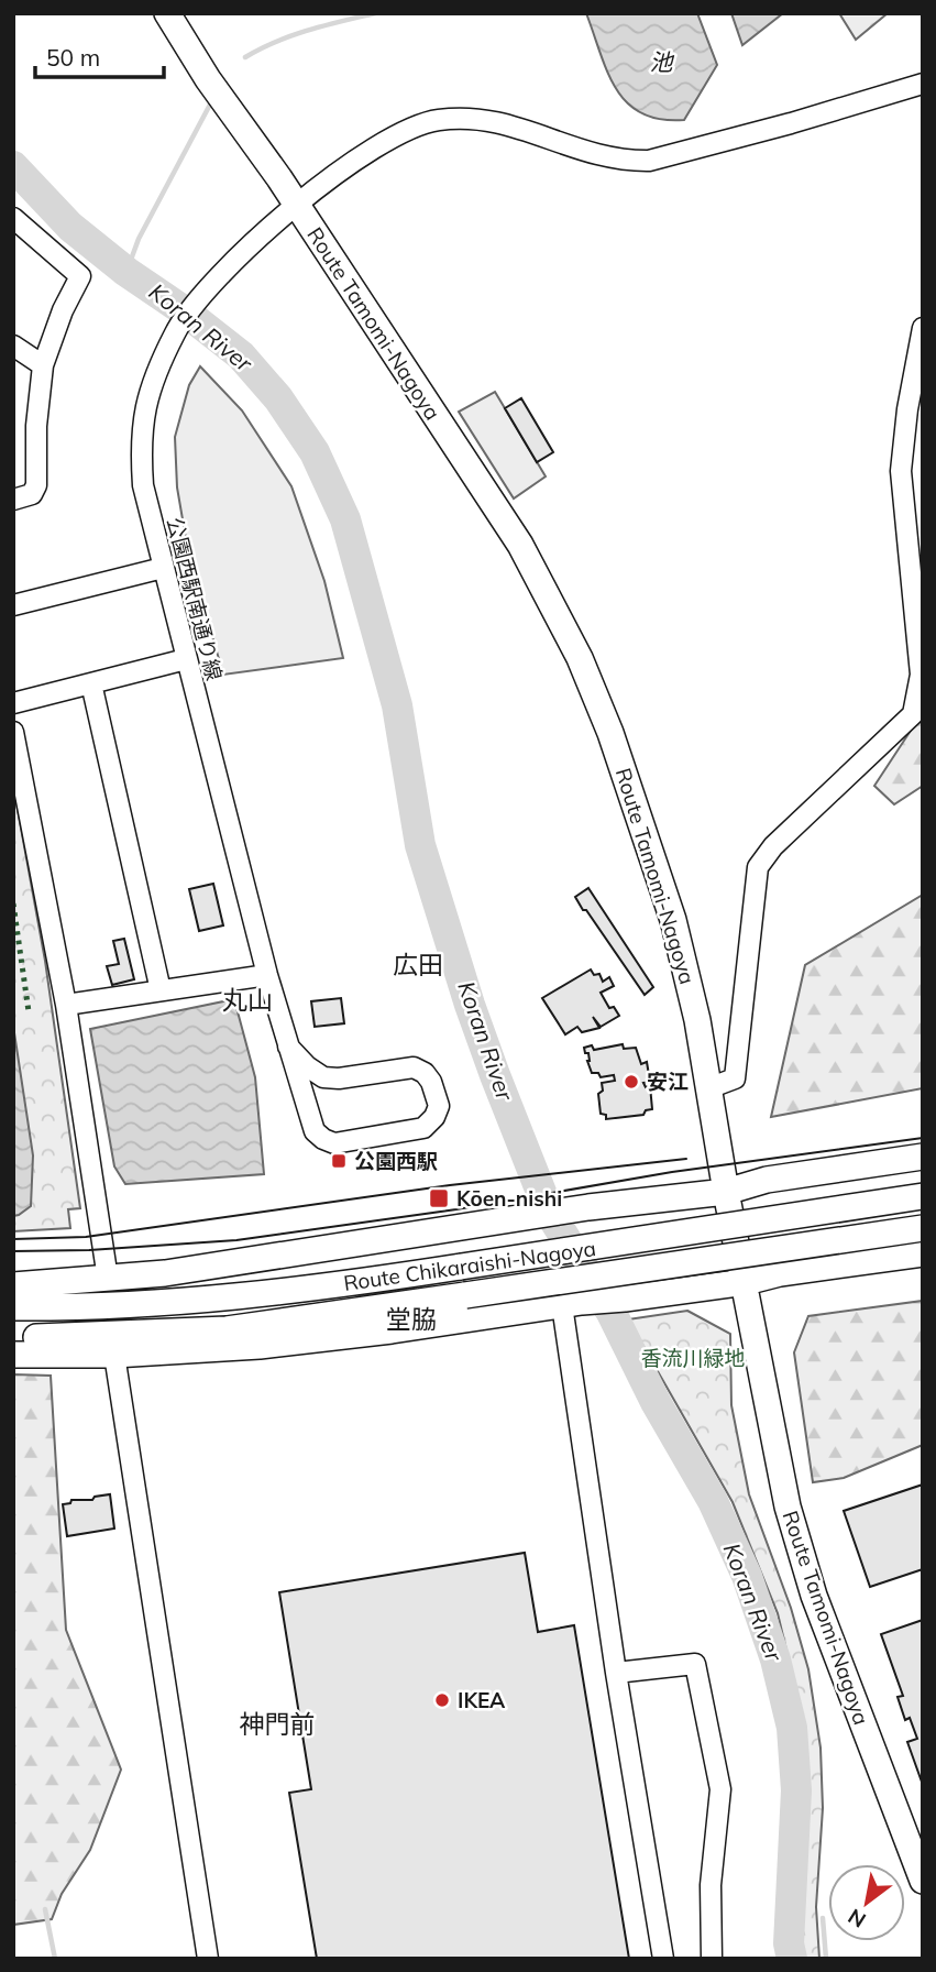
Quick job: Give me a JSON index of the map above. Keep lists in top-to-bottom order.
{
  "streets": {
    "main road": ["Route Tamomi-Nagoya", "Route Chikaraishi-Nagoya"],
    "street": ["公園西駅南通り線"]
  },
  "crossings": [
    ["Route Tamomi-Nagoya", "公園西駅南通り線"]
  ],
  "districts": [
    "広田",
    "丸山",
    "堂脇",
    "神門前"
  ],
  "water": ["池", "Koran River"],
  "parks": ["香流川緑地"],
  "places": {
    "other": ["安江", "IKEA"],
    "transit": ["公園西駅", "Kōen-nishi"]
  },
  "scale_bar": "50 m",
  "north": "bottom left"
}
